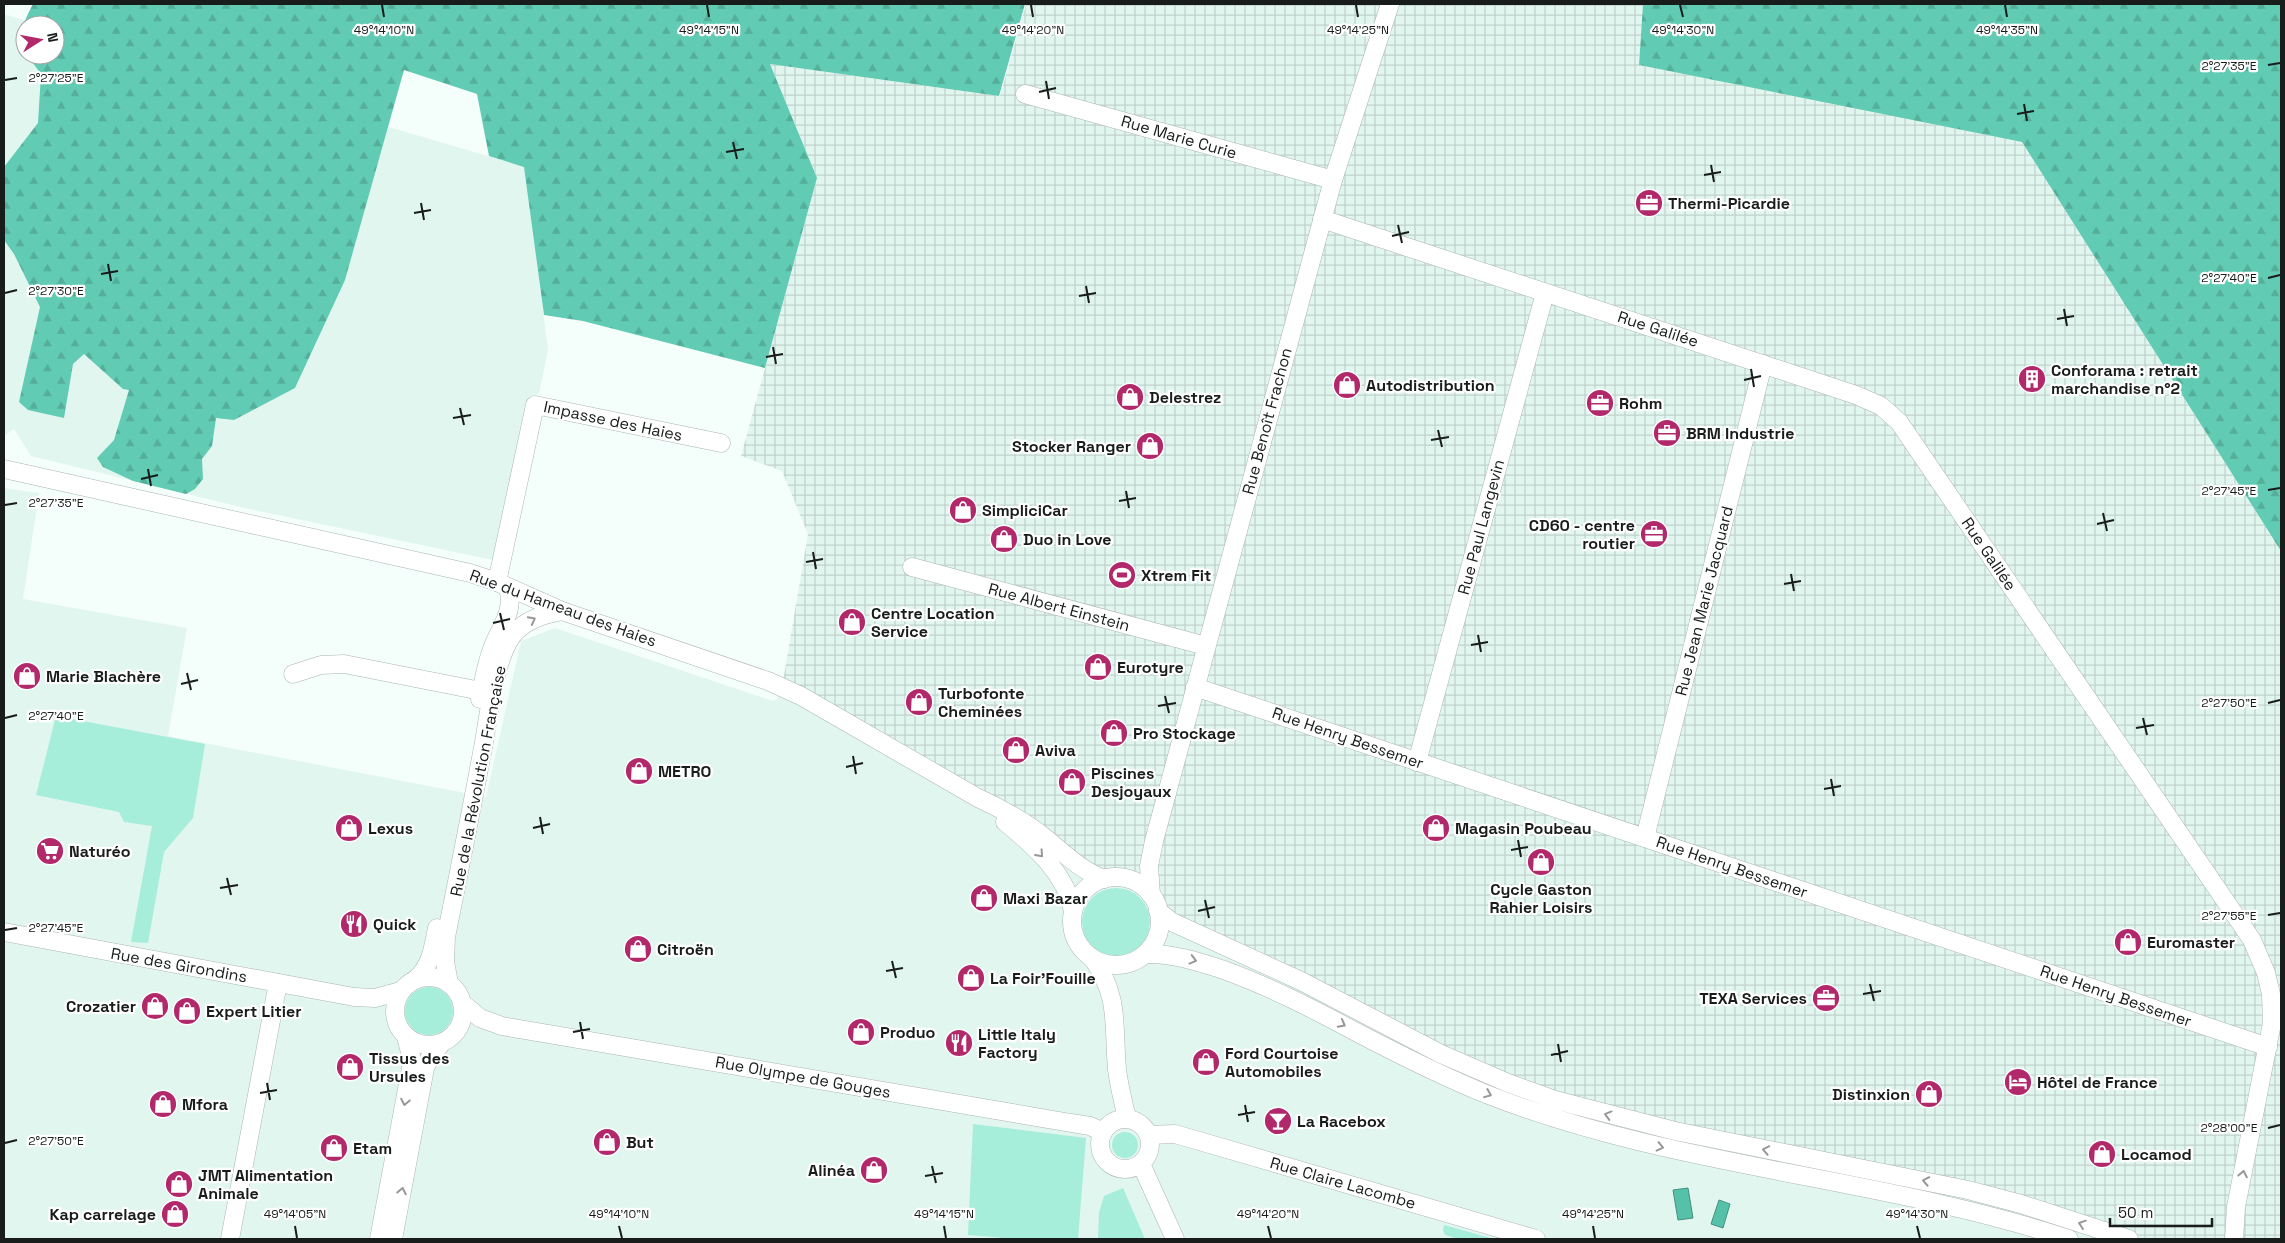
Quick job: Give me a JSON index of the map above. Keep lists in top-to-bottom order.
{
  "streets": {
    "street": [
      "Rue Marie Curie",
      "Rue Galilée",
      "Impasse des Haies",
      "Rue Benoît Frachon",
      "Rue Paul Langevin",
      "Rue Jean Marie Jacquard",
      "Rue Albert Einstein",
      "Rue du Hameau des Haies",
      "Rue Henry Bessemer",
      "Rue de la Révolution Française",
      "Rue des Girondins",
      "Rue Olympe de Gouges",
      "Rue Claire Lacombe"
    ]
  },
  "crossings": [
    ["Rue Marie Curie", "Rue Benoît Frachon"],
    ["Rue Galilée", "Rue Benoît Frachon"],
    ["Rue Galilée", "Rue Paul Langevin"],
    ["Rue Galilée", "Rue Jean Marie Jacquard"],
    ["Rue Galilée", "Rue Henry Bessemer"],
    ["Impasse des Haies", "Rue du Hameau des Haies"],
    ["Rue Benoît Frachon", "Rue Albert Einstein"],
    ["Rue Benoît Frachon", "Rue du Hameau des Haies"],
    ["Rue Benoît Frachon", "Rue Henry Bessemer"],
    ["Rue Paul Langevin", "Rue Henry Bessemer"],
    ["Rue Jean Marie Jacquard", "Rue Henry Bessemer"],
    ["Rue du Hameau des Haies", "Rue de la Révolution Française"],
    ["Rue de la Révolution Française", "Rue des Girondins"],
    ["Rue de la Révolution Française", "Rue Olympe de Gouges"],
    ["Rue des Girondins", "Rue Olympe de Gouges"],
    ["Rue Olympe de Gouges", "Rue Claire Lacombe"]
  ],
  "places": {
    "office": [
      "Thermi-Picardie",
      "Rohm",
      "BRM Industrie",
      "CD60 - centre routier",
      "TEXA Services"
    ],
    "building": ["Conforama : retrait marchandise n°2"],
    "shop": [
      "Autodistribution",
      "Delestrez",
      "Stocker Ranger",
      "SimpliciCar",
      "Duo in Love",
      "Centre Location Service",
      "Eurotyre",
      "Marie Blachère",
      "Turbofonte Cheminées",
      "Pro Stockage",
      "Aviva",
      "METRO",
      "Piscines Desjoyaux",
      "Lexus",
      "Magasin Poubeau",
      "Cycle Gaston Rahier Loisirs",
      "Maxi Bazar",
      "Euromaster",
      "Citroën",
      "La Foir'Fouille",
      "Crozatier",
      "Expert Litier",
      "Produo",
      "Ford Courtoise Automobiles",
      "Tissus des Ursules",
      "Distinxion",
      "Mfora",
      "But",
      "Etam",
      "Locamod",
      "Alinéa",
      "JMT Alimentation Animale",
      "Kap carrelage"
    ],
    "sports": ["Xtrem Fit"],
    "supermarket": ["Naturéo"],
    "restaurant": ["Quick", "Little Italy Factory"],
    "hotel": ["Hôtel de France"],
    "bar": ["La Racebox"]
  },
  "scale_bar": "50 m",
  "north": "right",
  "coordinates": [
    "49°14'10\"N",
    "49°14'15\"N",
    "49°14'20\"N",
    "49°14'25\"N",
    "49°14'30\"N",
    "49°14'35\"N",
    "2°27'35\"E",
    "2°27'25\"E",
    "2°27'40\"E",
    "2°27'30\"E",
    "2°27'45\"E",
    "2°27'50\"E",
    "2°27'55\"E",
    "2°28'00\"E",
    "49°14'05\"N"
  ]
}
